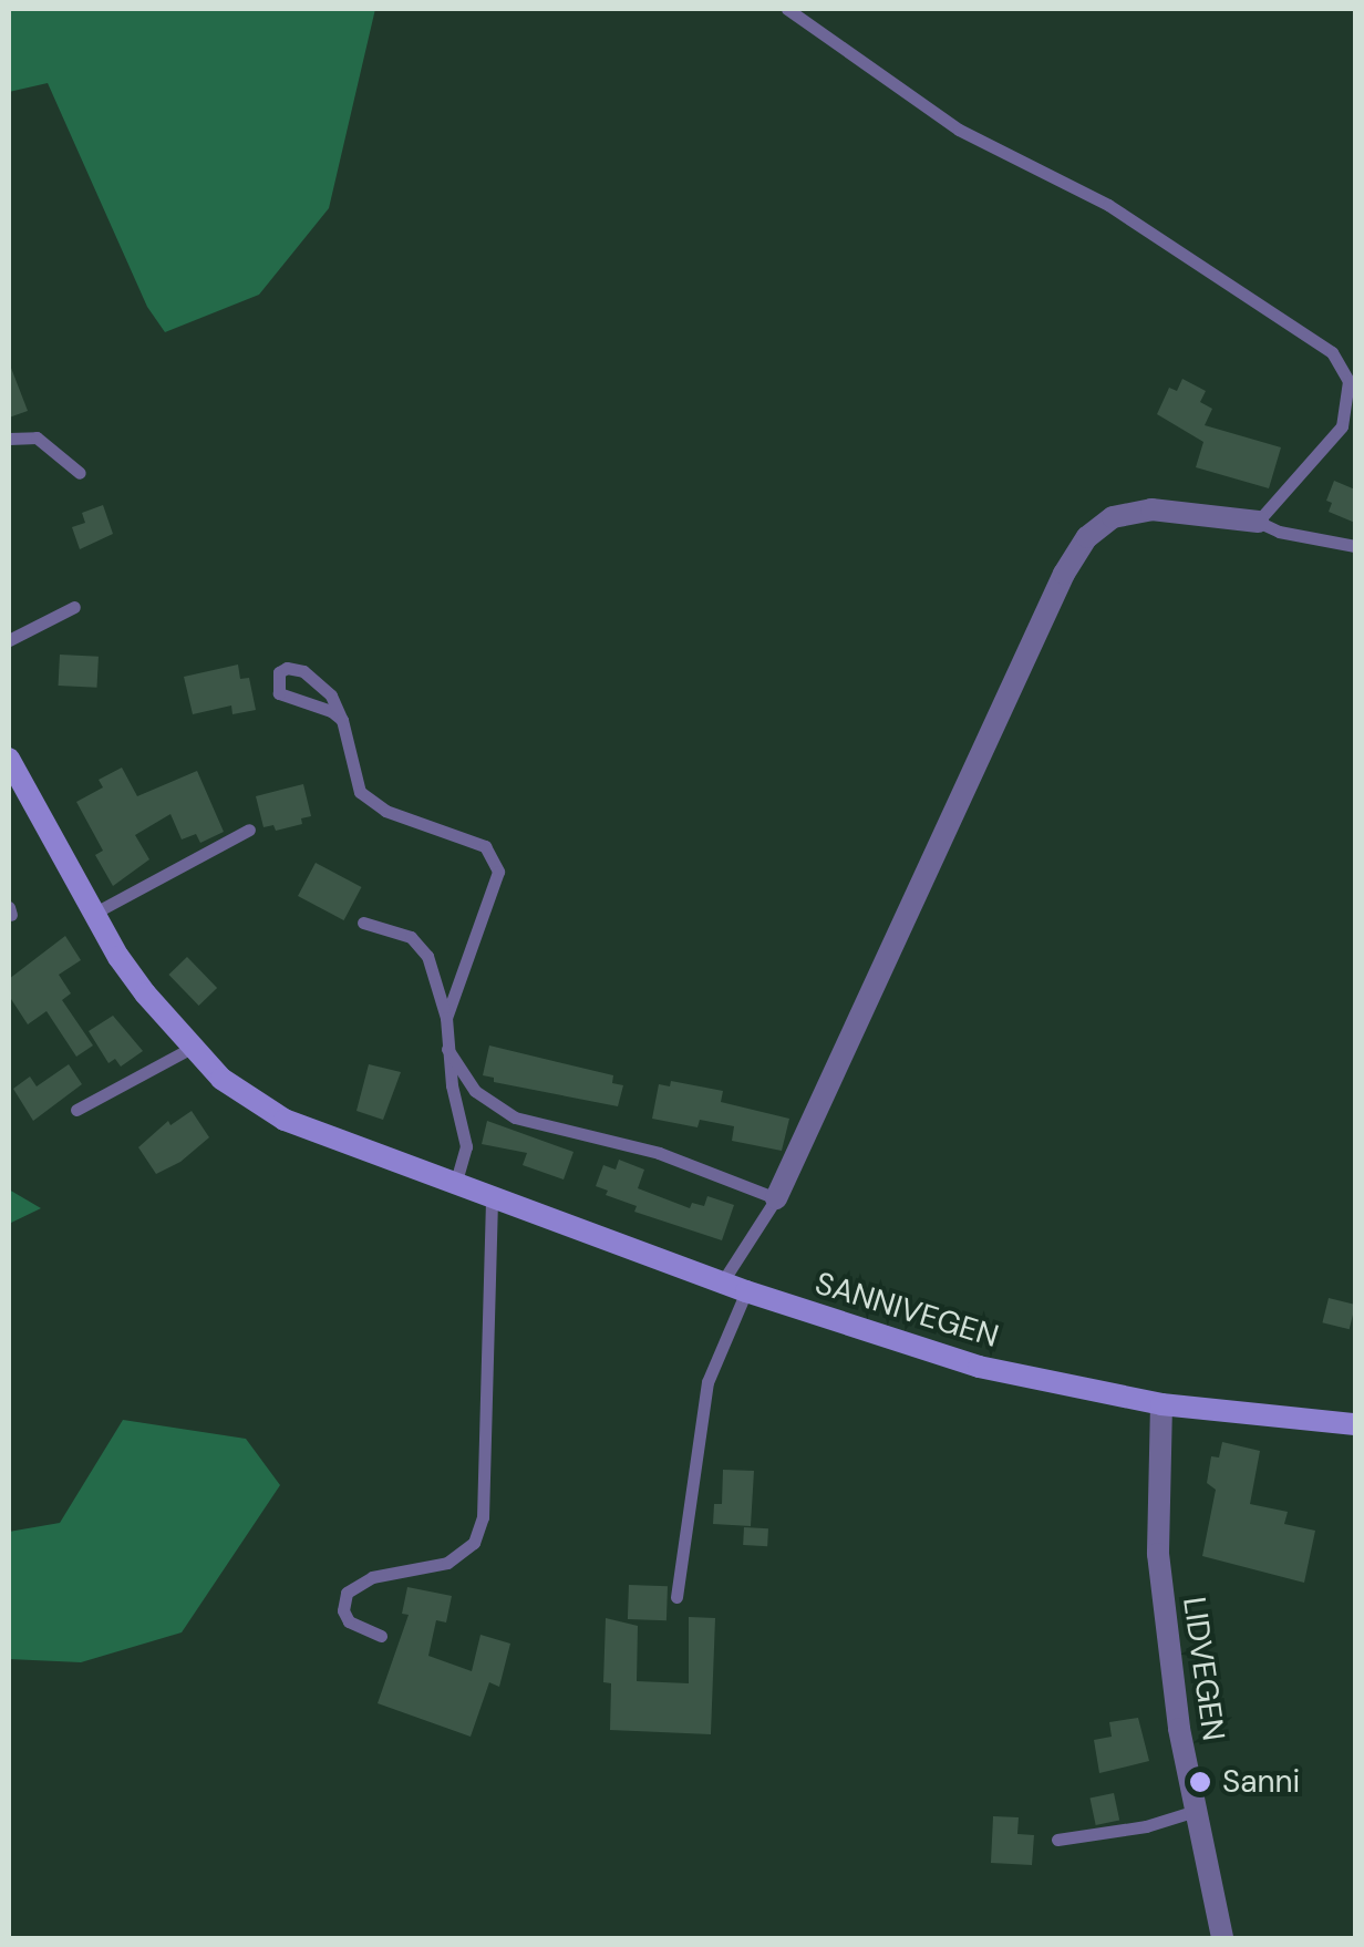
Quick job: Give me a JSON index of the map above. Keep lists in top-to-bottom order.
{
  "streets": {
    "main road": ["SANNIVEGEN"],
    "street": ["LIDVEGEN"]
  },
  "crossings": [
    ["SANNIVEGEN", "LIDVEGEN"]
  ],
  "places": ["Sanni"]
}
